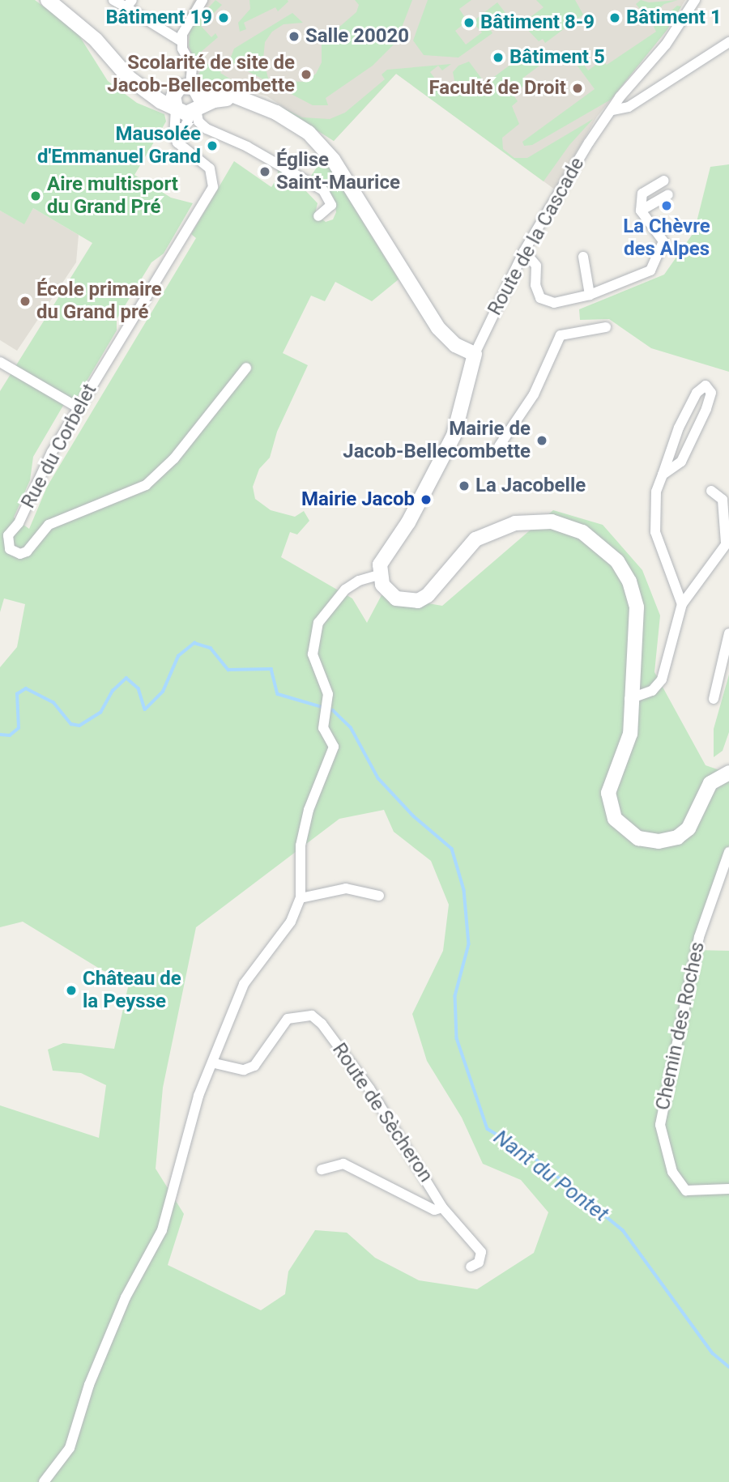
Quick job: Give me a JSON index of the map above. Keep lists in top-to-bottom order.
{
  "streets": {
    "street": [
      "Route de la Cascade",
      "Rue du Corbelet",
      "Chemin des Roches",
      "Route de Sècheron"
    ]
  },
  "water": ["Nant du Pontet"],
  "places": [
    "Bâtiment 19",
    "Bâtiment 1",
    "Bâtiment 8-9",
    "Salle 20020",
    "Bâtiment 5",
    "Scolarité de site de Jacob-Bellecombette",
    "Faculté de Droit",
    "Mausolée d'Emmanuel Grand",
    "Église Saint-Maurice",
    "Aire multisport du Grand Pré",
    "La Chèvre des Alpes",
    "École primaire du Grand pré",
    "Mairie de Jacob-Bellecombette",
    "La Jacobelle",
    "Mairie Jacob",
    "Château de la Peysse"
  ]
}
